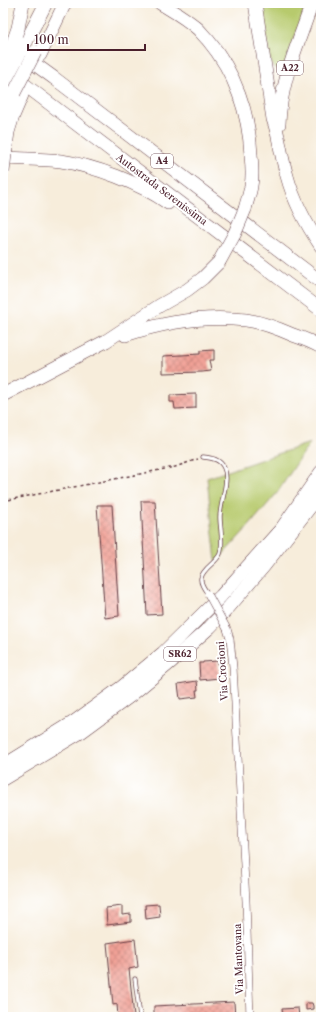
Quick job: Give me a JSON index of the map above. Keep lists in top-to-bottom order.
{
  "streets": {
    "highway": [
      "A22",
      "A4",
      "Autostrada Serenissima",
      "SR62"
    ],
    "street": ["Via Crocioni", "Via Mantovana"]
  },
  "crossings": [
    ["Via Crocioni", "Via Mantovana"]
  ],
  "scale_bar": "100 m"
}
